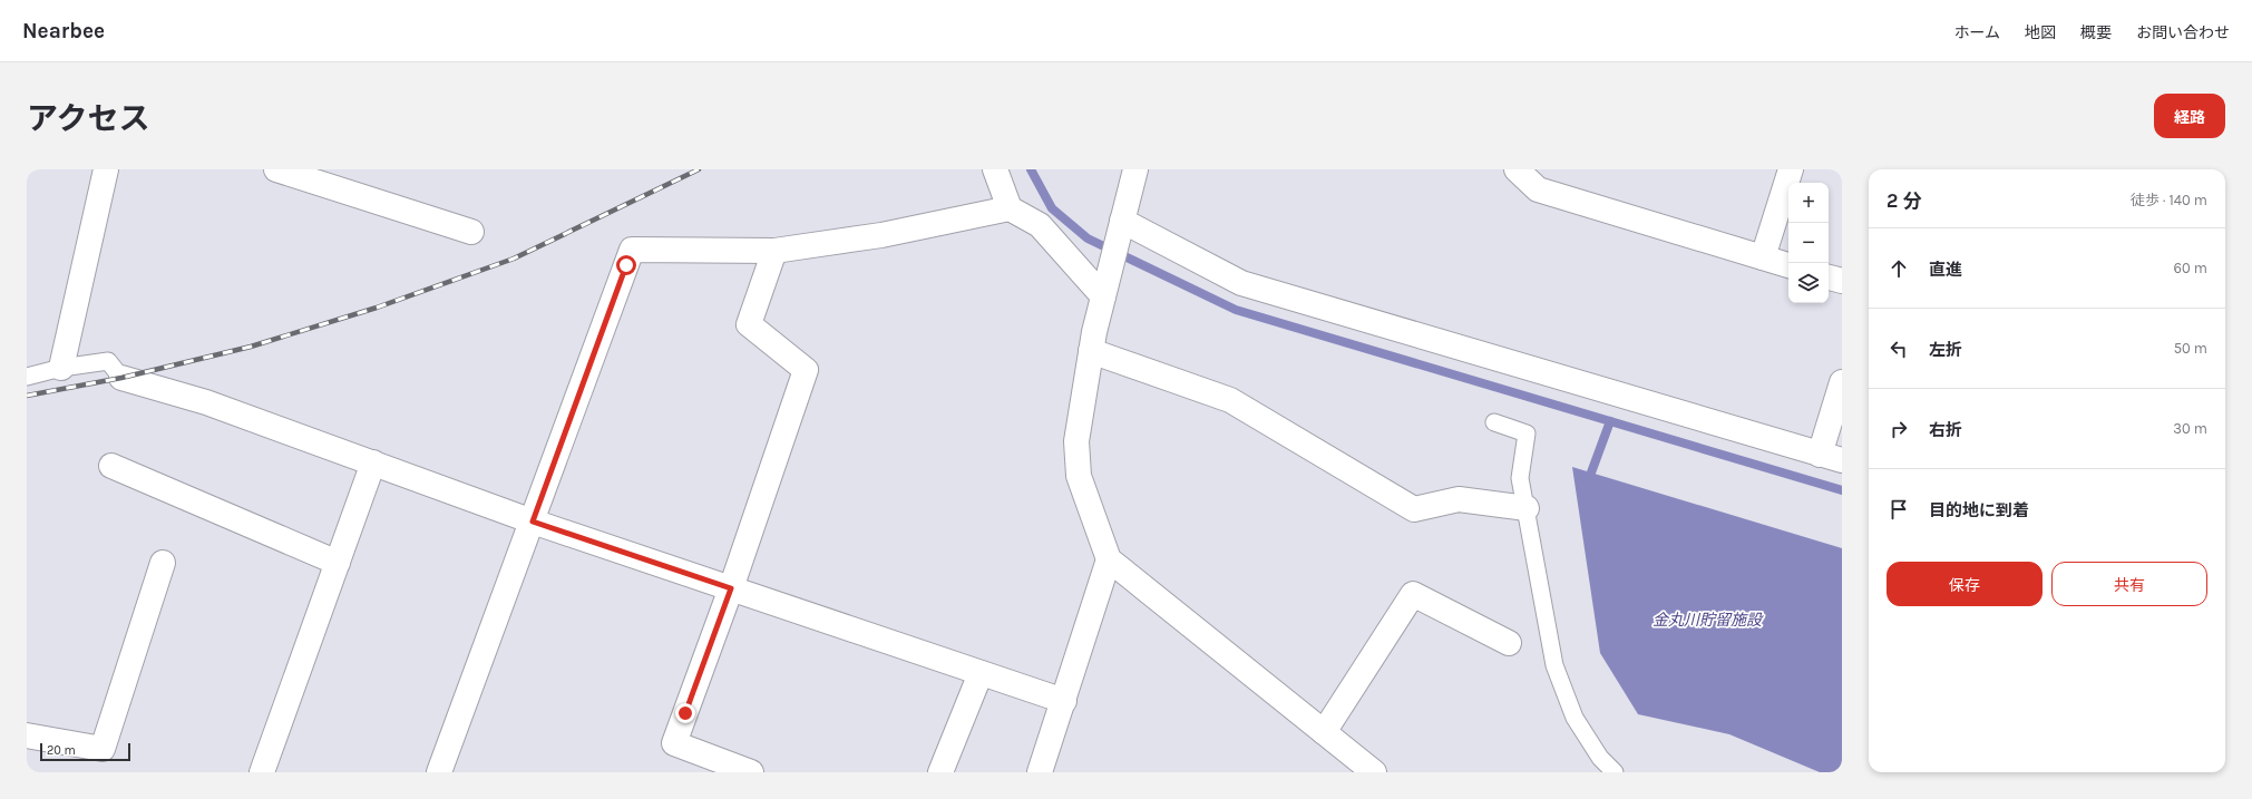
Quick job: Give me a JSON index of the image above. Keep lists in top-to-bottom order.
{
  "water": ["金丸川貯留施設"],
  "scale_bar": "20 m",
  "page": {
    "header": "Nearbee",
    "nav": [
      "ホーム",
      "地図",
      "概要",
      "お問い合わせ"
    ],
    "title": "アクセス",
    "buttons": [
      "経路",
      ["保存", "共有"]
    ],
    "heading": ["2 分", "徒歩 · 140 m"],
    "map_buttons": ["+", "−"],
    "list": [
      ["直進", "60 m"],
      ["左折", "50 m"],
      ["右折", "30 m"],
      "目的地に到着"
    ],
    "scale": "20 m"
  }
}
